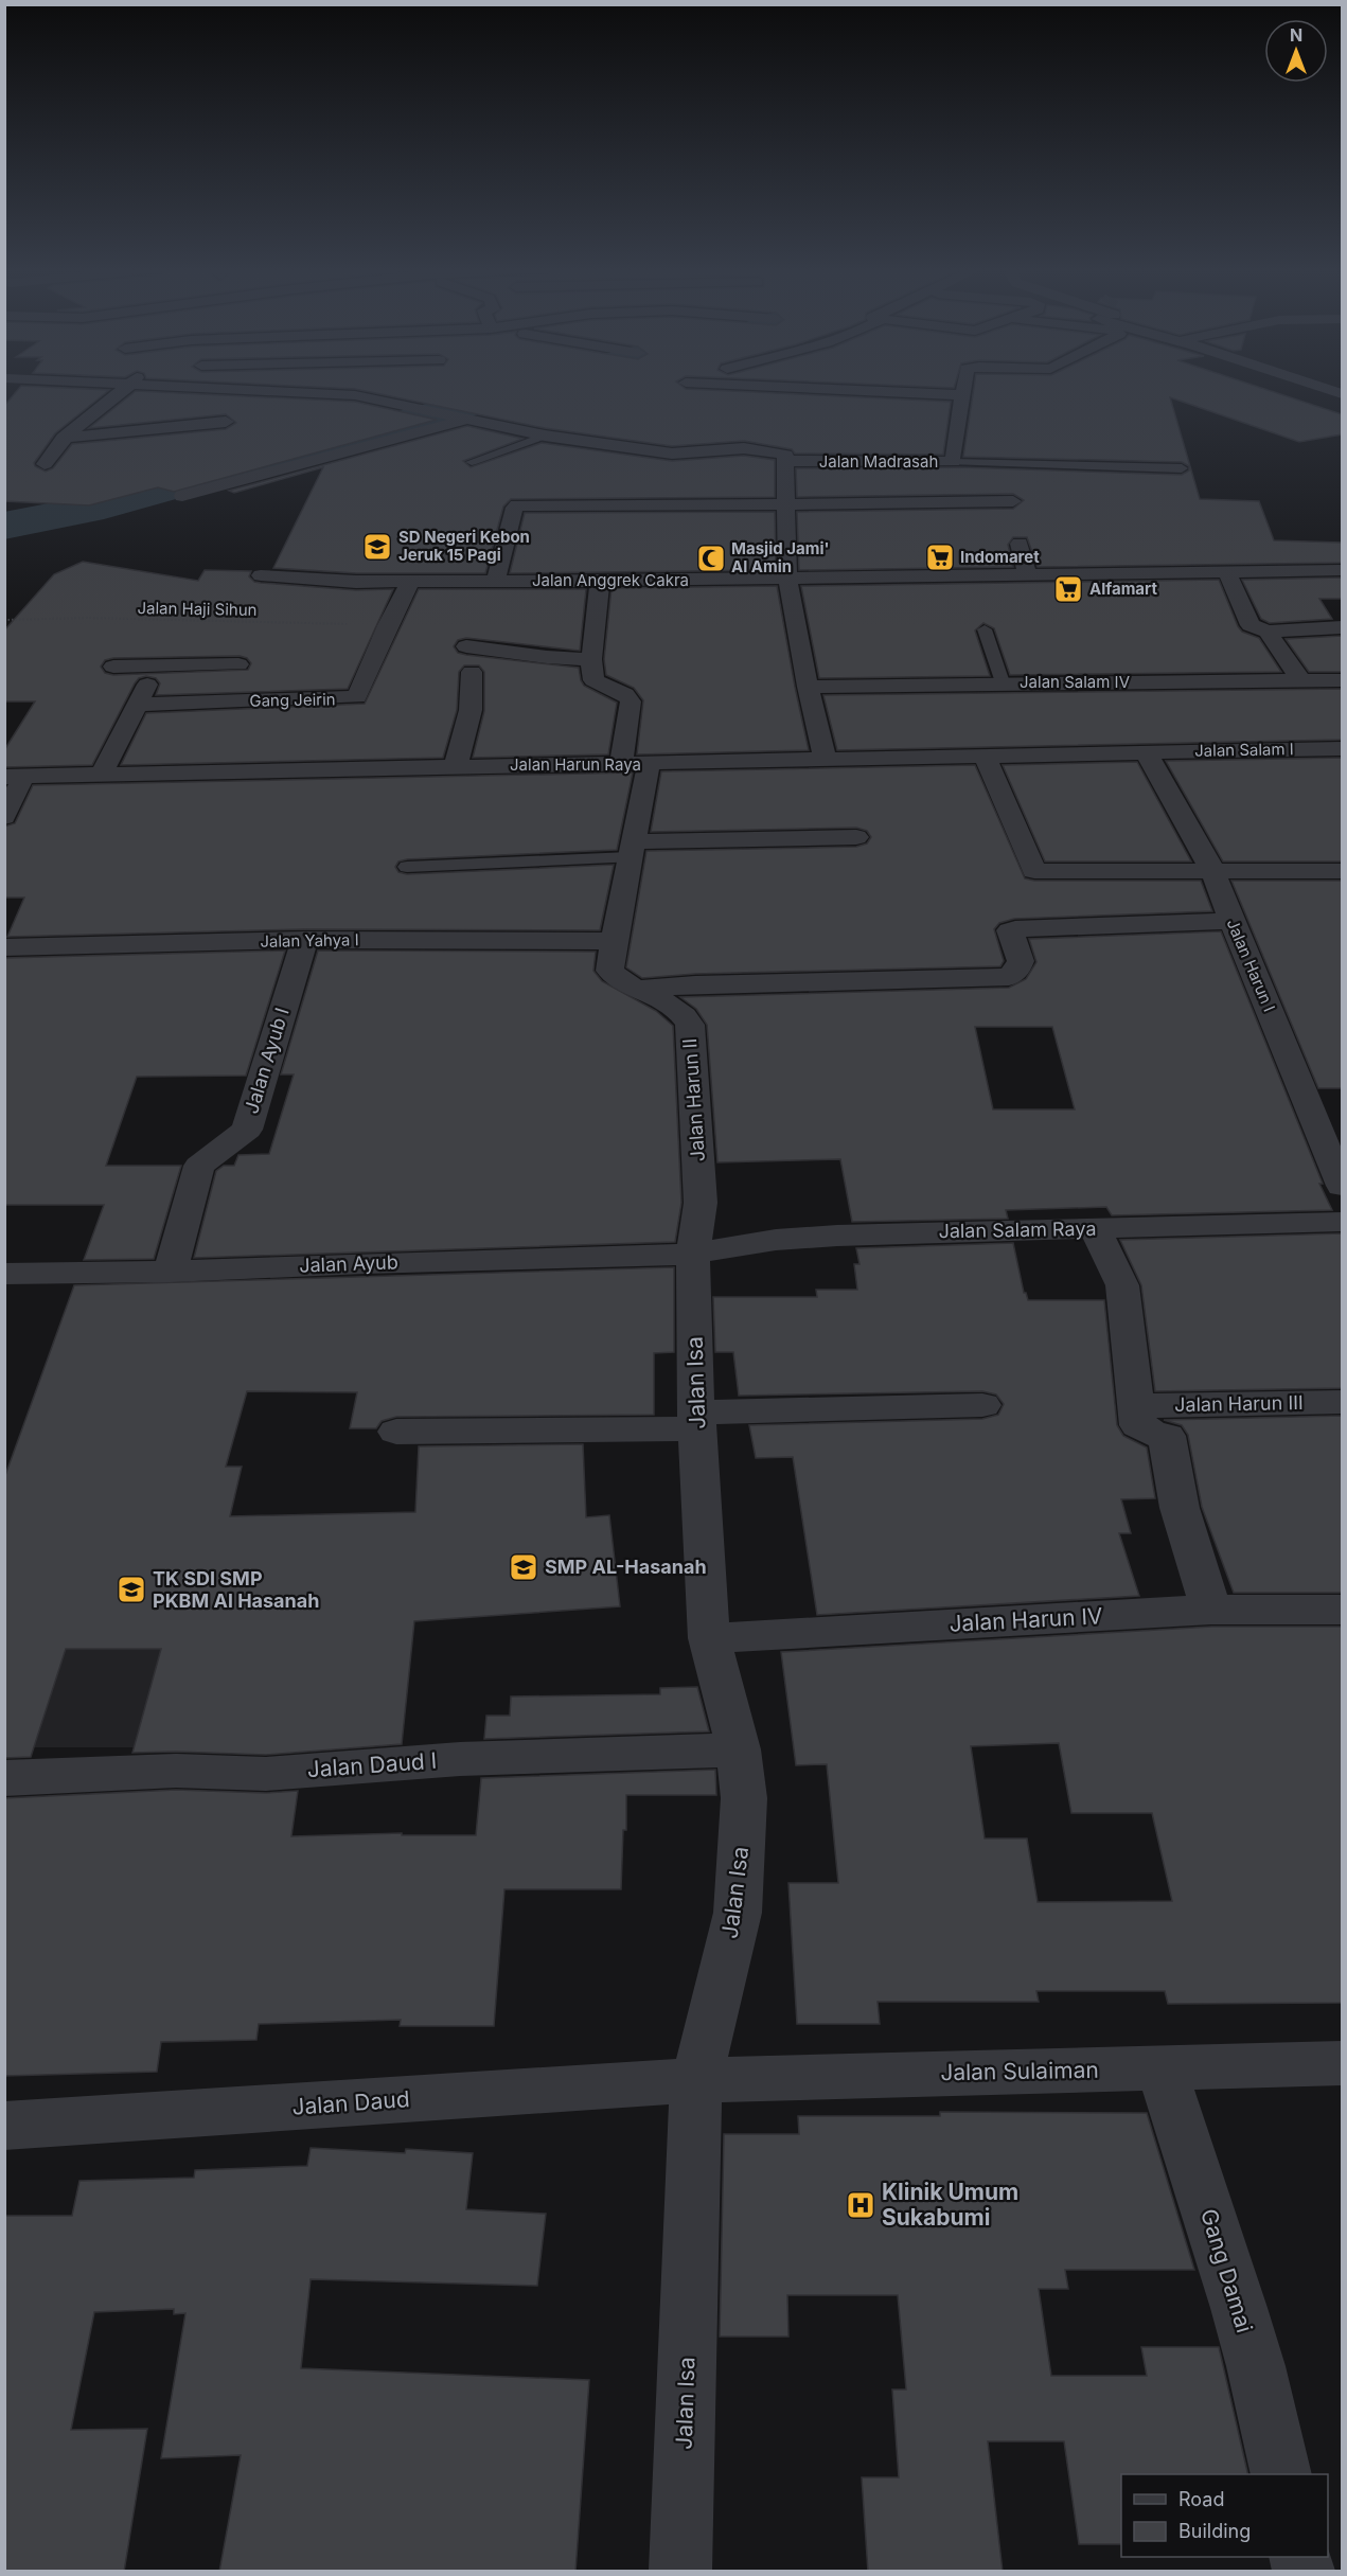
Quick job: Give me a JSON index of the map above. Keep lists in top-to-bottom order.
{
  "streets": {
    "street": [
      "Jalan Madrasah",
      "Jalan Anggrek Cakra",
      "Jalan Salam IV",
      "Gang Jeirin",
      "Jalan Salam I",
      "Jalan Harun Raya",
      "Jalan Yahya I",
      "Jalan Harun I",
      "Jalan Ayub I",
      "Jalan Harun II",
      "Jalan Salam Raya",
      "Jalan Ayub",
      "Jalan Isa",
      "Jalan Harun III",
      "Jalan Harun IV",
      "Jalan Daud I",
      "Jalan Sulaiman",
      "Jalan Daud",
      "Gang Damai"
    ],
    "path": ["Jalan Haji Sihun"]
  },
  "crossings": [
    ["Jalan Anggrek Cakra", "Gang Jeirin"],
    ["Jalan Haji Sihun", "Gang Jeirin"],
    ["Jalan Salam I", "Jalan Harun Raya"],
    ["Jalan Salam I", "Jalan Harun I"],
    ["Jalan Harun Raya", "Jalan Harun I"],
    ["Jalan Harun Raya", "Jalan Harun II"],
    ["Jalan Yahya I", "Jalan Ayub I"],
    ["Jalan Yahya I", "Jalan Harun II"],
    ["Jalan Ayub I", "Jalan Ayub"],
    ["Jalan Harun II", "Jalan Salam Raya"],
    ["Jalan Harun II", "Jalan Ayub"],
    ["Jalan Harun II", "Jalan Isa"],
    ["Jalan Salam Raya", "Jalan Ayub"],
    ["Jalan Salam Raya", "Jalan Isa"],
    ["Jalan Ayub", "Jalan Isa"],
    ["Jalan Isa", "Jalan Harun IV"],
    ["Jalan Isa", "Jalan Daud I"],
    ["Jalan Isa", "Jalan Sulaiman"],
    ["Jalan Isa", "Jalan Daud"],
    ["Jalan Sulaiman", "Jalan Daud"],
    ["Jalan Sulaiman", "Gang Damai"]
  ],
  "places": {
    "school or university": ["SD Negeri Kebon Jeruk 15 Pagi", "SMP AL-Hasanah", "TK SDI SMP PKBM Al Hasanah"],
    "supermarket": ["Indomaret", "Alfamart"],
    "mosque": ["Masjid Jami' Al Amin"],
    "hospital": ["Klinik Umum Sukabumi"]
  },
  "legend": ["Road", "Building"],
  "north": "top"
}
